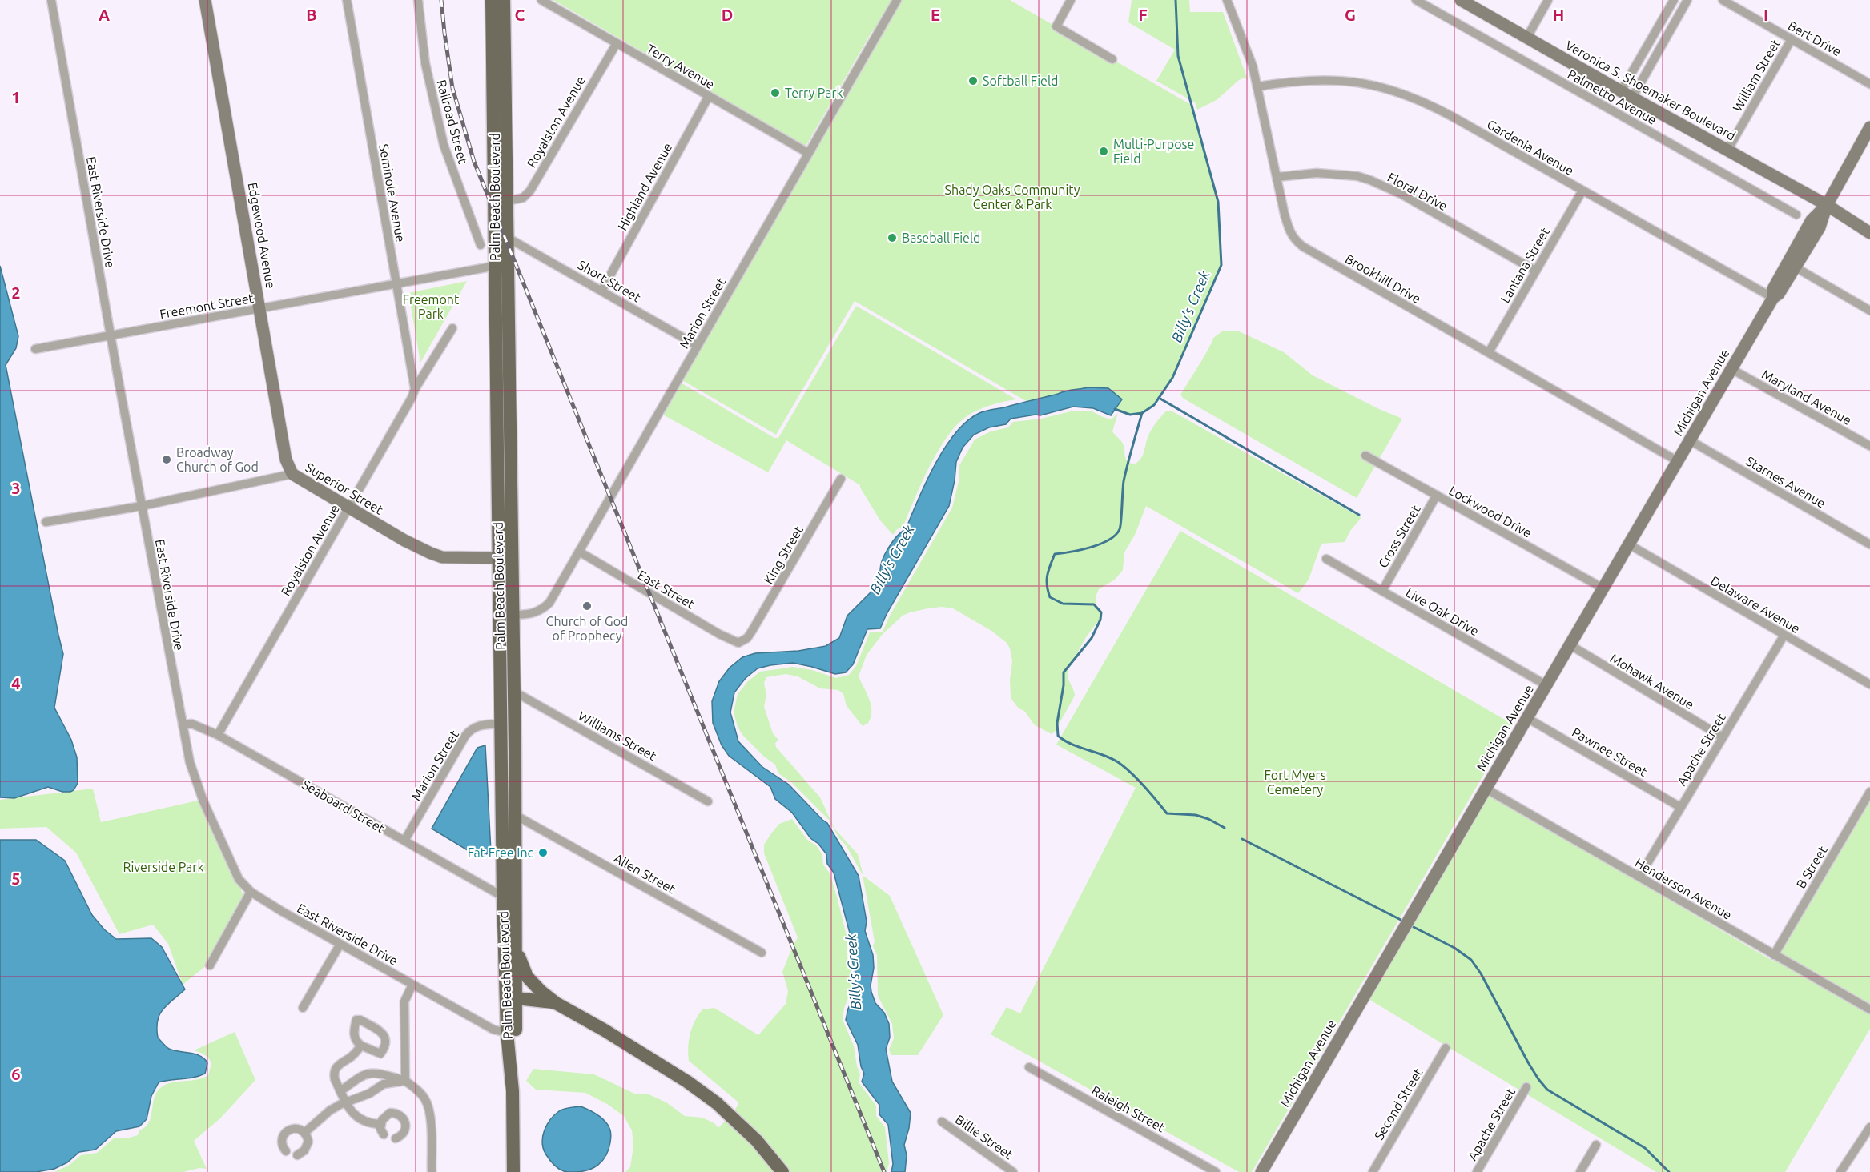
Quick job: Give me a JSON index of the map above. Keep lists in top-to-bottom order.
{
  "streets": {
    "main road": ["Palm Beach Boulevard"],
    "street": [
      "Bert Drive",
      "Terry Avenue",
      "William Street",
      "Veronica S. Shoemaker Boulevard",
      "Palmetto Avenue",
      "Railroad Street",
      "Royalston Avenue",
      "Gardenia Avenue",
      "Highland Avenue",
      "Floral Drive",
      "Seminole Avenue",
      "East Riverside Drive",
      "Edgewood Avenue",
      "Lantana Street",
      "Brookhill Drive",
      "Short Street",
      "Freemont Street",
      "Marion Street",
      "Michigan Avenue",
      "Maryland Avenue",
      "Starnes Avenue",
      "Superior Street",
      "Lockwood Drive",
      "Cross Street",
      "King Street",
      "East Street",
      "Delaware Avenue",
      "Live Oak Drive",
      "Mohawk Avenue",
      "Williams Street",
      "Apache Street",
      "Pawnee Street",
      "Seaboard Street",
      "B Street",
      "Allen Street",
      "Henderson Avenue",
      "Second Street",
      "Raleigh Street",
      "Billie Street"
    ]
  },
  "crossings": [
    ["Bert Drive", "William Street"],
    ["Terry Avenue", "Royalston Avenue"],
    ["Terry Avenue", "Highland Avenue"],
    ["Terry Avenue", "Marion Street"],
    ["William Street", "Veronica S. Shoemaker Boulevard"],
    ["Veronica S. Shoemaker Boulevard", "Michigan Avenue"],
    ["Royalston Avenue", "Seminole Avenue"],
    ["Royalston Avenue", "Palm Beach Boulevard"],
    ["Royalston Avenue", "Superior Street"],
    ["Royalston Avenue", "Seaboard Street"],
    ["Gardenia Avenue", "Lantana Street"],
    ["Gardenia Avenue", "Brookhill Drive"],
    ["Gardenia Avenue", "Michigan Avenue"],
    ["Highland Avenue", "Short Street"],
    ["Floral Drive", "Lantana Street"],
    ["Floral Drive", "Brookhill Drive"],
    ["Seminole Avenue", "Freemont Street"],
    ["Palm Beach Boulevard", "East Riverside Drive"],
    ["Palm Beach Boulevard", "Short Street"],
    ["Palm Beach Boulevard", "Freemont Street"],
    ["Palm Beach Boulevard", "Marion Street"],
    ["Palm Beach Boulevard", "Superior Street"],
    ["Palm Beach Boulevard", "Williams Street"],
    ["Palm Beach Boulevard", "Seaboard Street"],
    ["Palm Beach Boulevard", "Allen Street"],
    ["East Riverside Drive", "Freemont Street"],
    ["East Riverside Drive", "Superior Street"],
    ["East Riverside Drive", "Seaboard Street"],
    ["Edgewood Avenue", "Freemont Street"],
    ["Edgewood Avenue", "Superior Street"],
    ["Lantana Street", "Brookhill Drive"],
    ["Brookhill Drive", "Michigan Avenue"],
    ["Short Street", "Marion Street"],
    ["Marion Street", "East Street"],
    ["Marion Street", "Seaboard Street"],
    ["Michigan Avenue", "Maryland Avenue"],
    ["Michigan Avenue", "Starnes Avenue"],
    ["Michigan Avenue", "Lockwood Drive"],
    ["Michigan Avenue", "Delaware Avenue"],
    ["Michigan Avenue", "Live Oak Drive"],
    ["Michigan Avenue", "Mohawk Avenue"],
    ["Michigan Avenue", "Pawnee Street"],
    ["Michigan Avenue", "Henderson Avenue"],
    ["Lockwood Drive", "Cross Street"],
    ["Cross Street", "Live Oak Drive"],
    ["King Street", "East Street"],
    ["Delaware Avenue", "Apache Street"],
    ["Mohawk Avenue", "Apache Street"],
    ["Apache Street", "Pawnee Street"],
    ["Apache Street", "Henderson Avenue"],
    ["B Street", "Henderson Avenue"]
  ],
  "water": ["Billy's Creek"],
  "parks": [
    "Shady Oaks Community Center & Park",
    "Freemont Park",
    "Fort Myers Cemetery",
    "Riverside Park"
  ],
  "places": [
    "Softball Field",
    "Terry Park",
    "Multi-Purpose Field",
    "Baseball Field",
    "Broadway Church of God",
    "Church of God of Prophecy",
    "Fat Free Inc"
  ],
  "grid": {
    "columns": [
      "A",
      "B",
      "C",
      "D",
      "E",
      "F",
      "G",
      "H",
      "I"
    ],
    "rows": [
      "1",
      "2",
      "3",
      "4",
      "5",
      "6"
    ]
  }
}
